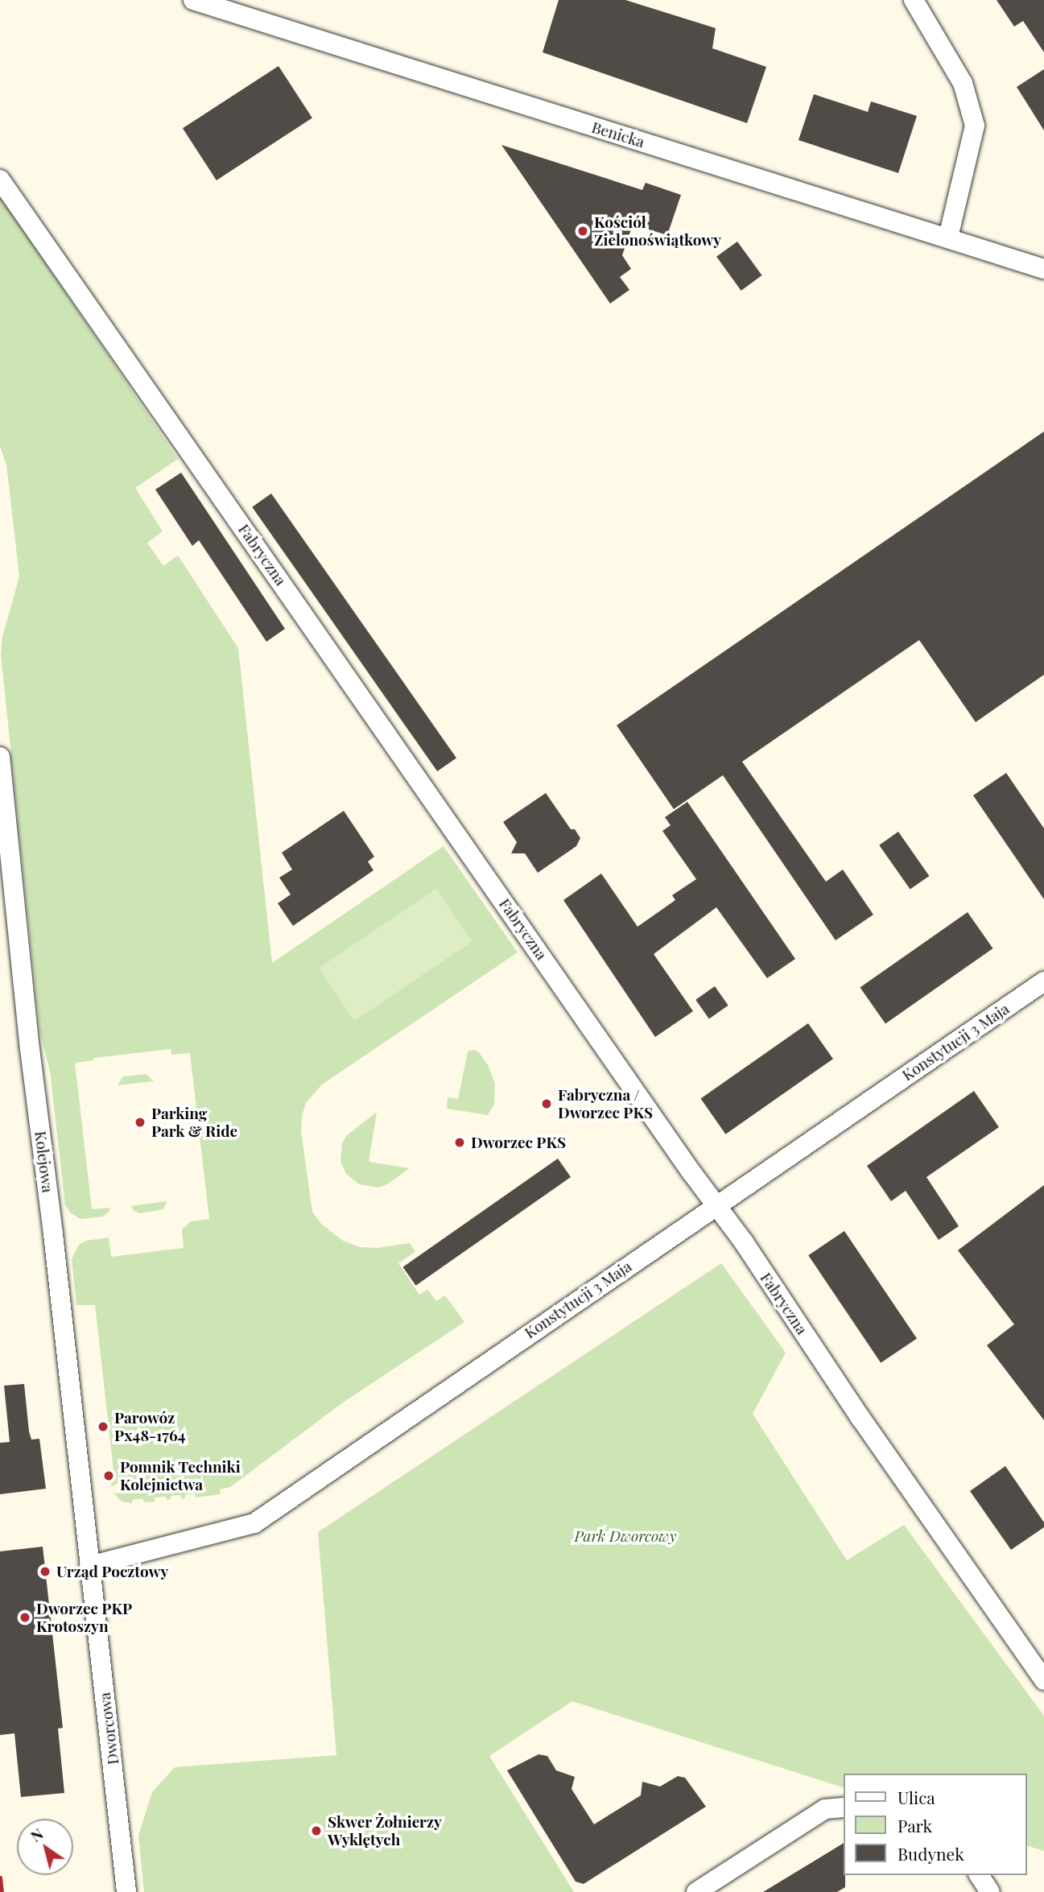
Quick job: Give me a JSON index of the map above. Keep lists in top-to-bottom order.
{
  "streets": {
    "street": [
      "Benicka",
      "Fabryczna",
      "Konstytucji 3 Maja",
      "Kolejowa",
      "Dworcowa"
    ]
  },
  "crossings": [
    ["Fabryczna", "Konstytucji 3 Maja"],
    ["Konstytucji 3 Maja", "Kolejowa"],
    ["Konstytucji 3 Maja", "Dworcowa"],
    ["Kolejowa", "Dworcowa"]
  ],
  "parks": ["Park Dworcowy"],
  "places": [
    "Kościół Zielonoświątkowy",
    "Fabryczna / Dworzec PKS",
    "Parking Park & Ride",
    "Dworzec PKS",
    "Parowóz Px48-1764",
    "Pomnik Techniki Kolejnictwa",
    "Urząd Pocztowy",
    "Dworzec PKP Krotoszyn",
    "Skwer Żołnierzy Wyklętych"
  ],
  "legend": ["Ulica", "Park", "Budynek"],
  "north": "top left"
}
